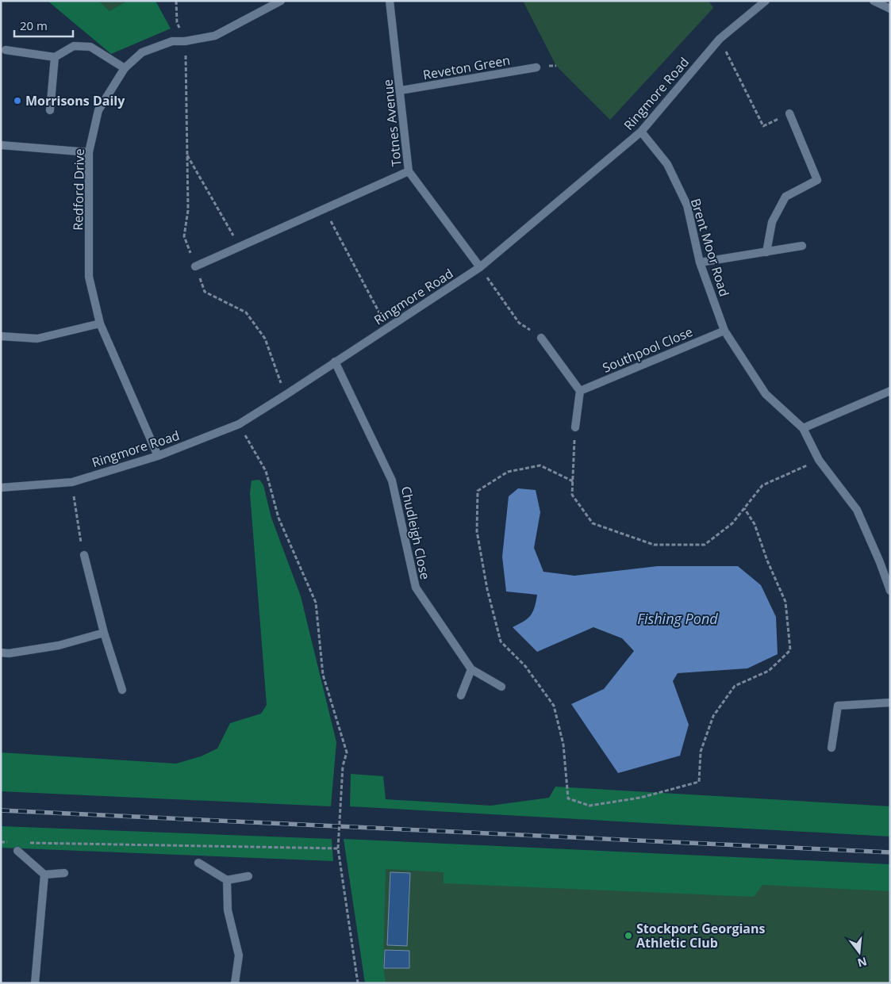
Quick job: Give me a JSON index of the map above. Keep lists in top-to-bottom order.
{
  "streets": {
    "street": [
      "Reveton Green",
      "Ringmore Road",
      "Totnes Avenue",
      "Redford Drive",
      "Brent Moor Road",
      "Southpool Close",
      "Chudleigh Close"
    ]
  },
  "crossings": [
    ["Reveton Green", "Totnes Avenue"],
    ["Ringmore Road", "Totnes Avenue"],
    ["Ringmore Road", "Redford Drive"],
    ["Ringmore Road", "Brent Moor Road"],
    ["Ringmore Road", "Chudleigh Close"],
    ["Brent Moor Road", "Southpool Close"]
  ],
  "water": ["Fishing Pond"],
  "places": ["Morrisons Daily", "Stockport Georgians Athletic Club"],
  "scale_bar": "20 m",
  "north": "bottom"
}
